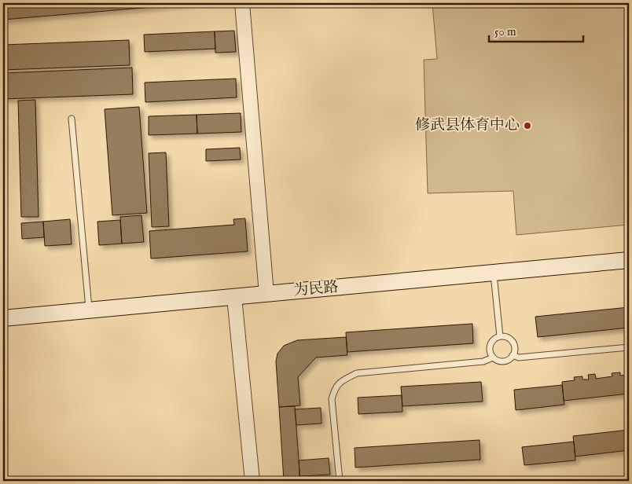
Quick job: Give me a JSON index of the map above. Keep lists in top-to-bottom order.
{
  "streets": {
    "main road": ["为民路"]
  },
  "places": ["修武县体育中心"],
  "scale_bar": "50 m"
}
